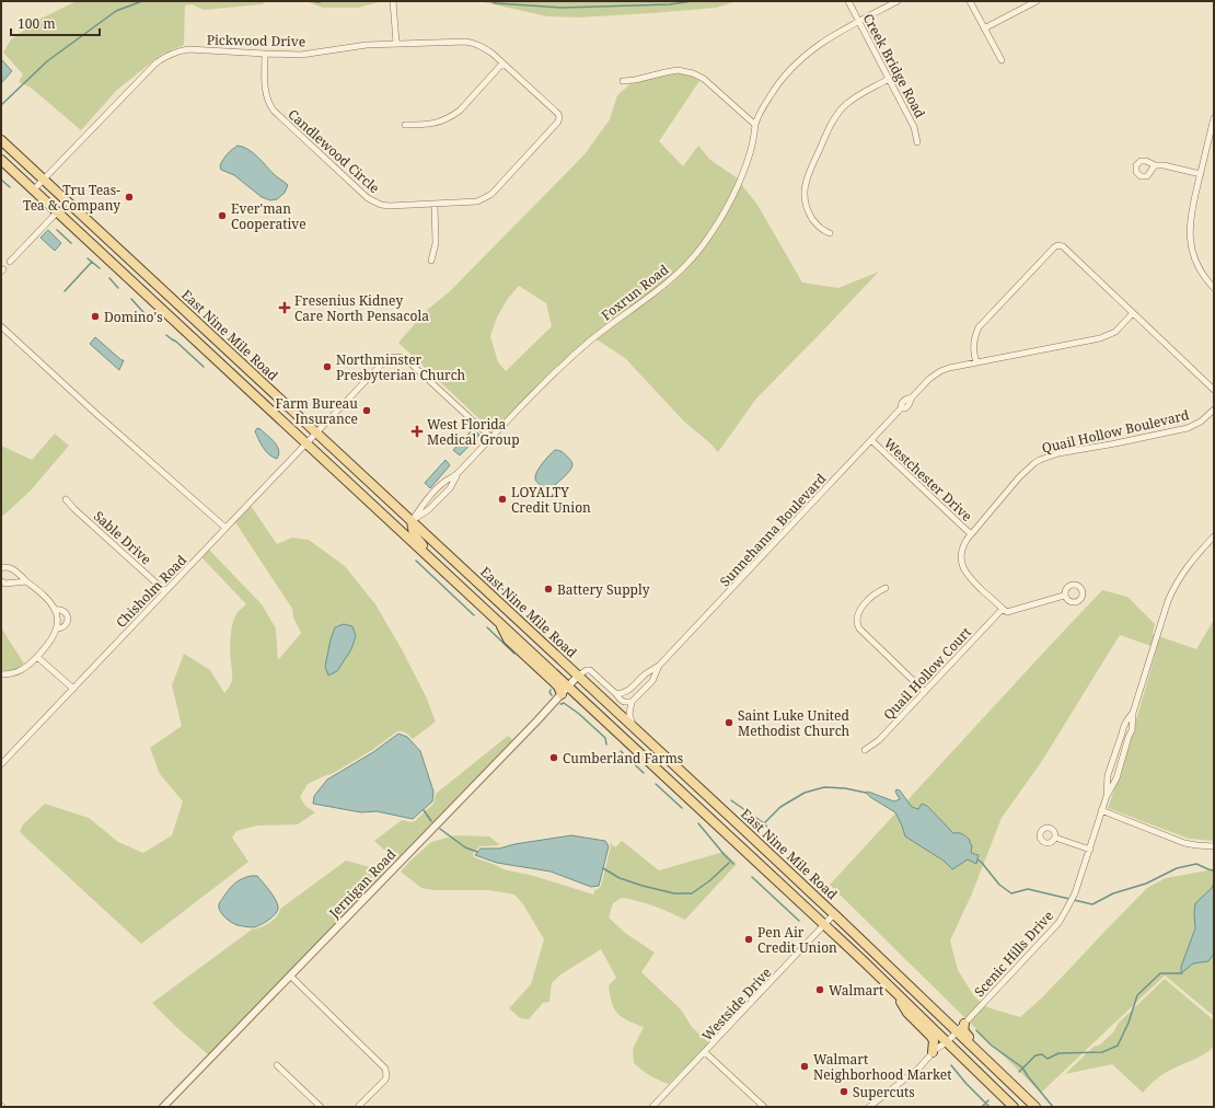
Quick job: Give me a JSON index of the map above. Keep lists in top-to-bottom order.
{
  "streets": {
    "main road": ["East Nine Mile Road"],
    "street": [
      "Pickwood Drive",
      "Creek Bridge Road",
      "Candlewood Circle",
      "Foxrun Road",
      "Quail Hollow Boulevard",
      "Westchester Drive",
      "Sunnehanna Boulevard",
      "Sable Drive",
      "Chisholm Road",
      "Quail Hollow Court",
      "Jernigan Road",
      "Scenic Hills Drive",
      "Westside Drive"
    ]
  },
  "crossings": [
    ["Pickwood Drive", "Candlewood Circle"],
    ["Pickwood Drive", "East Nine Mile Road"],
    ["Creek Bridge Road", "Foxrun Road"],
    ["Foxrun Road", "East Nine Mile Road"],
    ["Foxrun Road", "Chisholm Road"],
    ["East Nine Mile Road", "Chisholm Road"],
    ["East Nine Mile Road", "Jernigan Road"],
    ["East Nine Mile Road", "Scenic Hills Drive"],
    ["East Nine Mile Road", "Westside Drive"],
    ["Quail Hollow Boulevard", "Westchester Drive"],
    ["Quail Hollow Boulevard", "Quail Hollow Court"],
    ["Westchester Drive", "Sunnehanna Boulevard"],
    ["Sable Drive", "Chisholm Road"]
  ],
  "places": {
    "other": [
      "Tru Teas- Tea & Company",
      "Ever'man Cooperative",
      "Domino's",
      "Northminster Presbyterian Church",
      "Farm Bureau Insurance",
      "LOYALTY Credit Union",
      "Battery Supply",
      "Saint Luke United Methodist Church",
      "Cumberland Farms",
      "Pen Air Credit Union",
      "Walmart",
      "Walmart Neighborhood Market",
      "Supercuts"
    ],
    "health": ["Fresenius Kidney Care North Pensacola", "West Florida Medical Group"]
  },
  "scale_bar": "100 m"
}
